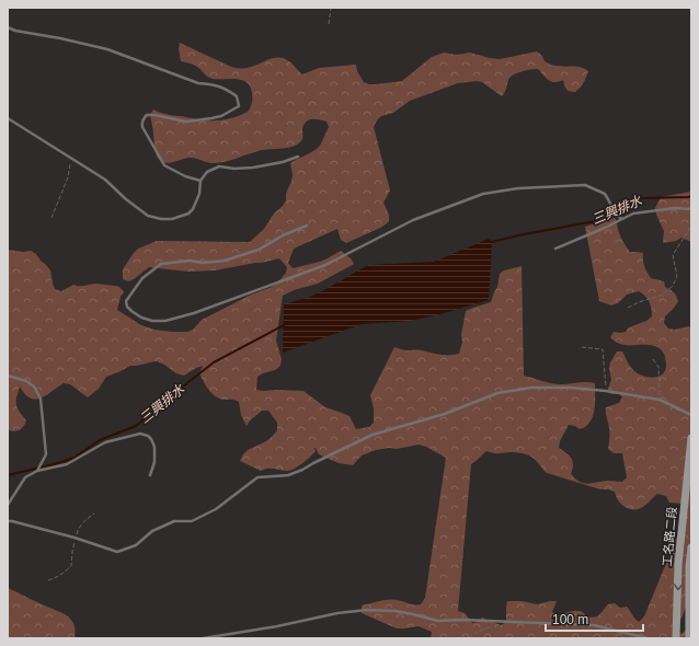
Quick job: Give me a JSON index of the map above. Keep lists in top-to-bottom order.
{
  "streets": {
    "main road": ["工名路二段"]
  },
  "water": ["三興排水"],
  "scale_bar": "100 m"
}
